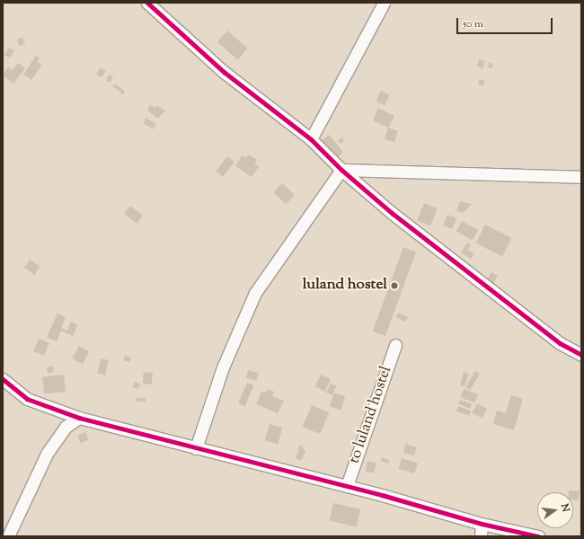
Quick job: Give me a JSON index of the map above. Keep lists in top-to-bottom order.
{
  "streets": {
    "street": ["to luland hostel"]
  },
  "places": ["luland hostel"],
  "scale_bar": "50 m",
  "north": "right"
}
